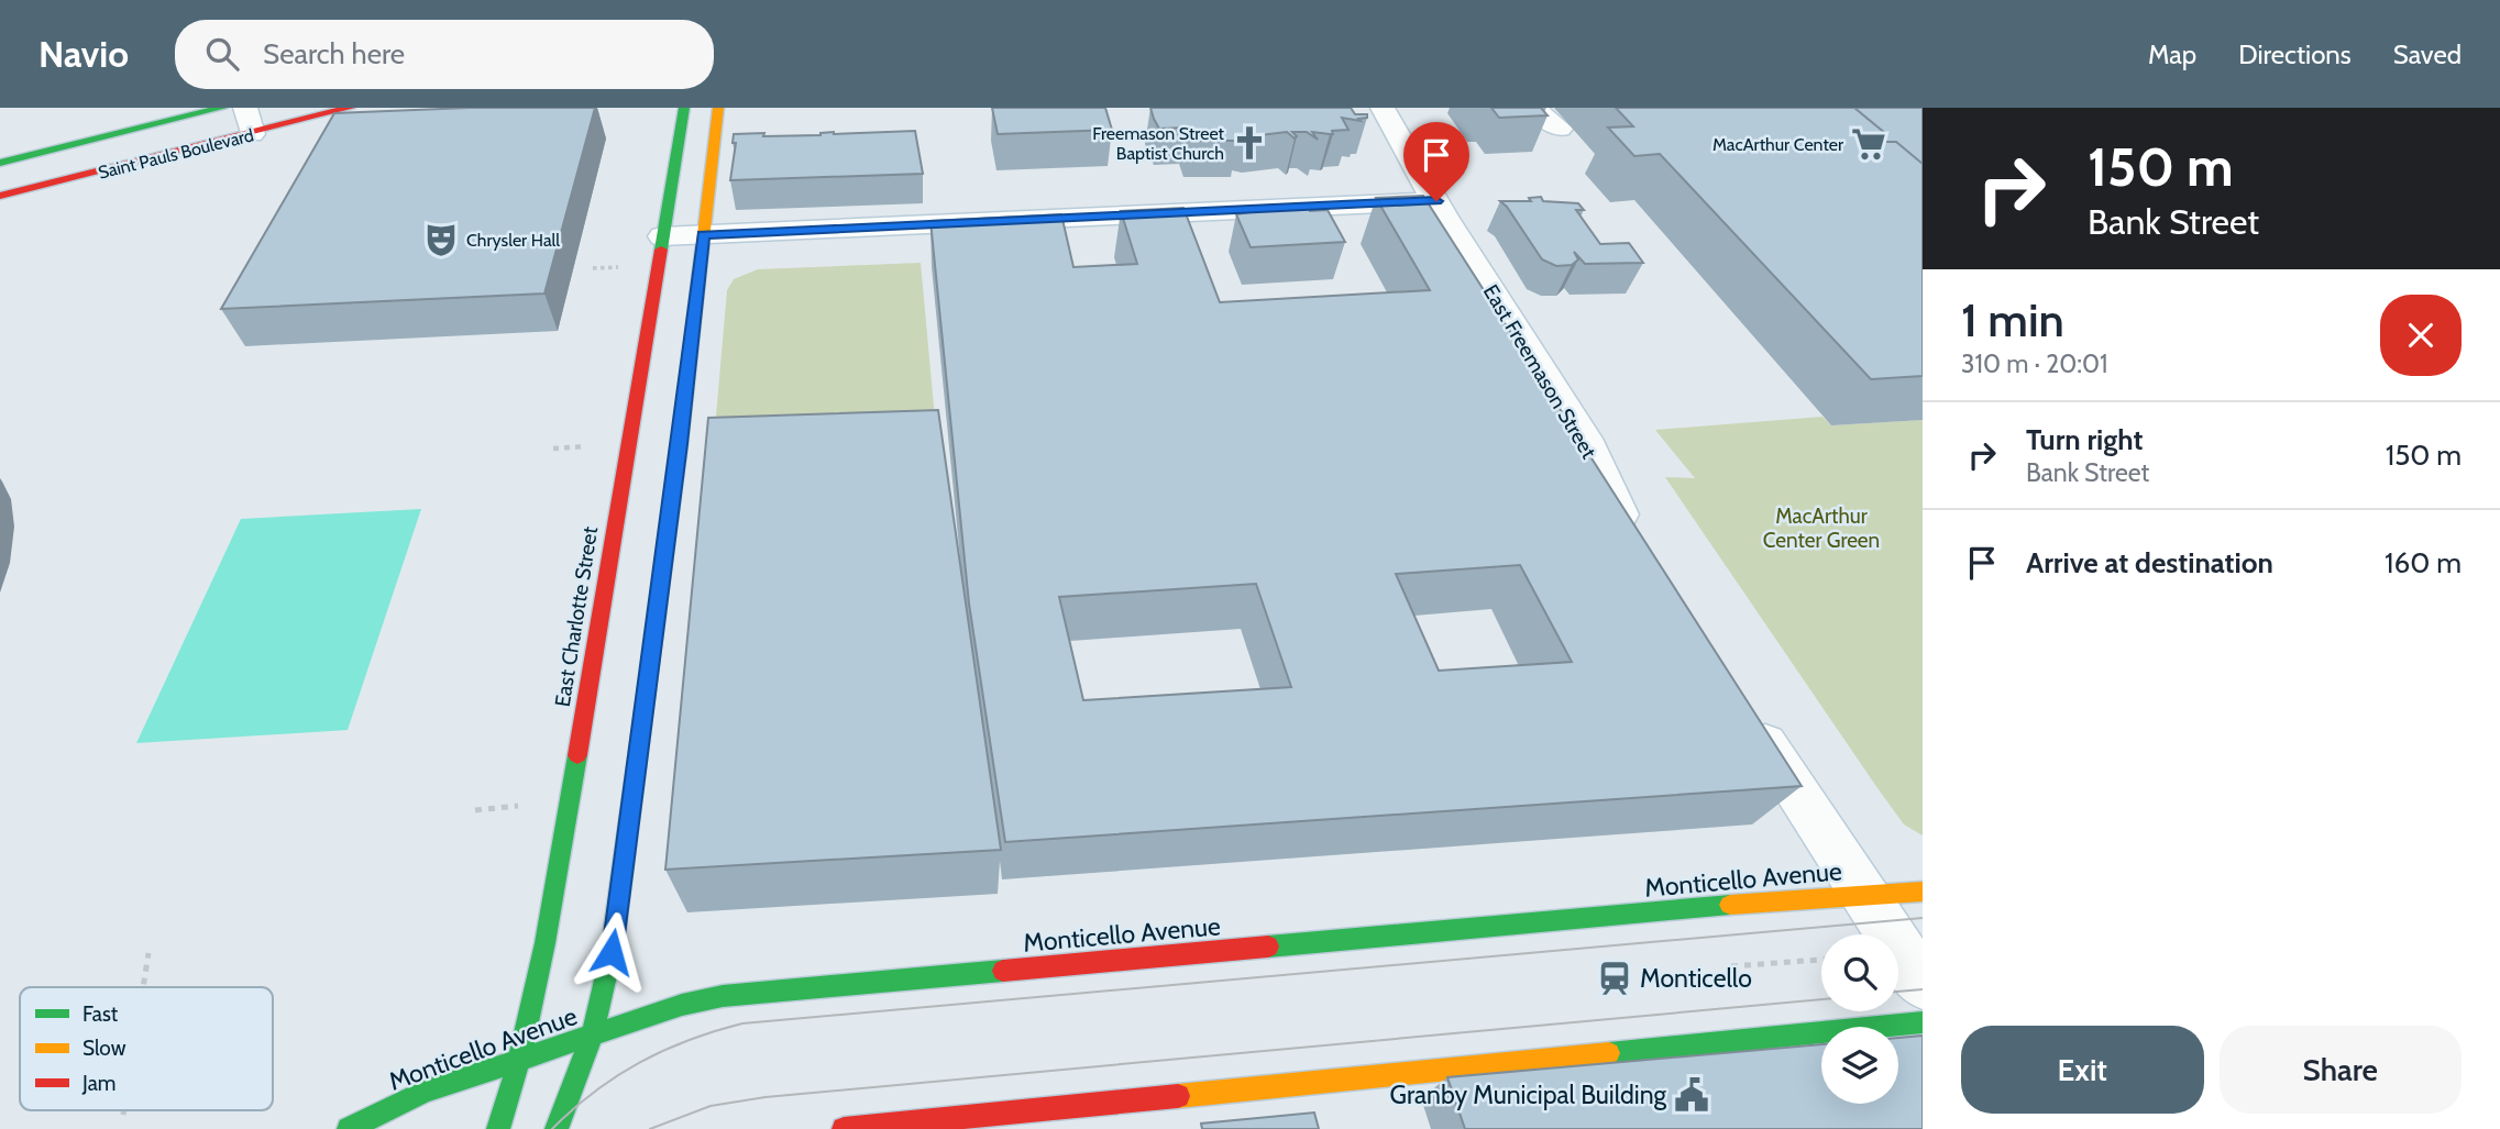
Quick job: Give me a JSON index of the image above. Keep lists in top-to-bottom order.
{
  "streets": {
    "street": [
      "Saint Pauls Boulevard",
      "East Freemason Street",
      "East Charlotte Street",
      "Monticello Avenue"
    ]
  },
  "crossings": [
    ["East Charlotte Street", "Monticello Avenue"]
  ],
  "parks": ["MacArthur Center Green"],
  "places": {
    "church": ["Freemason Street Baptist Church"],
    "supermarket": ["MacArthur Center"],
    "theatre": ["Chrysler Hall"],
    "station": ["Monticello"],
    "public building": ["Granby Municipal Building"]
  },
  "legend": ["Fast", "Slow", "Jam"],
  "page": {
    "header": "Navio",
    "search": "Search here",
    "nav": ["Map", "Directions", "Saved"],
    "turn": ["150 m", "Bank Street"],
    "heading": ["1 min", "310 m · 20:01"],
    "list": [
      {
        "name": "Turn right",
        "note": "Bank Street",
        "value": "150 m"
      },
      {
        "name": "Arrive at destination",
        "value": "160 m"
      }
    ],
    "buttons": ["Exit", "Share"]
  }
}
